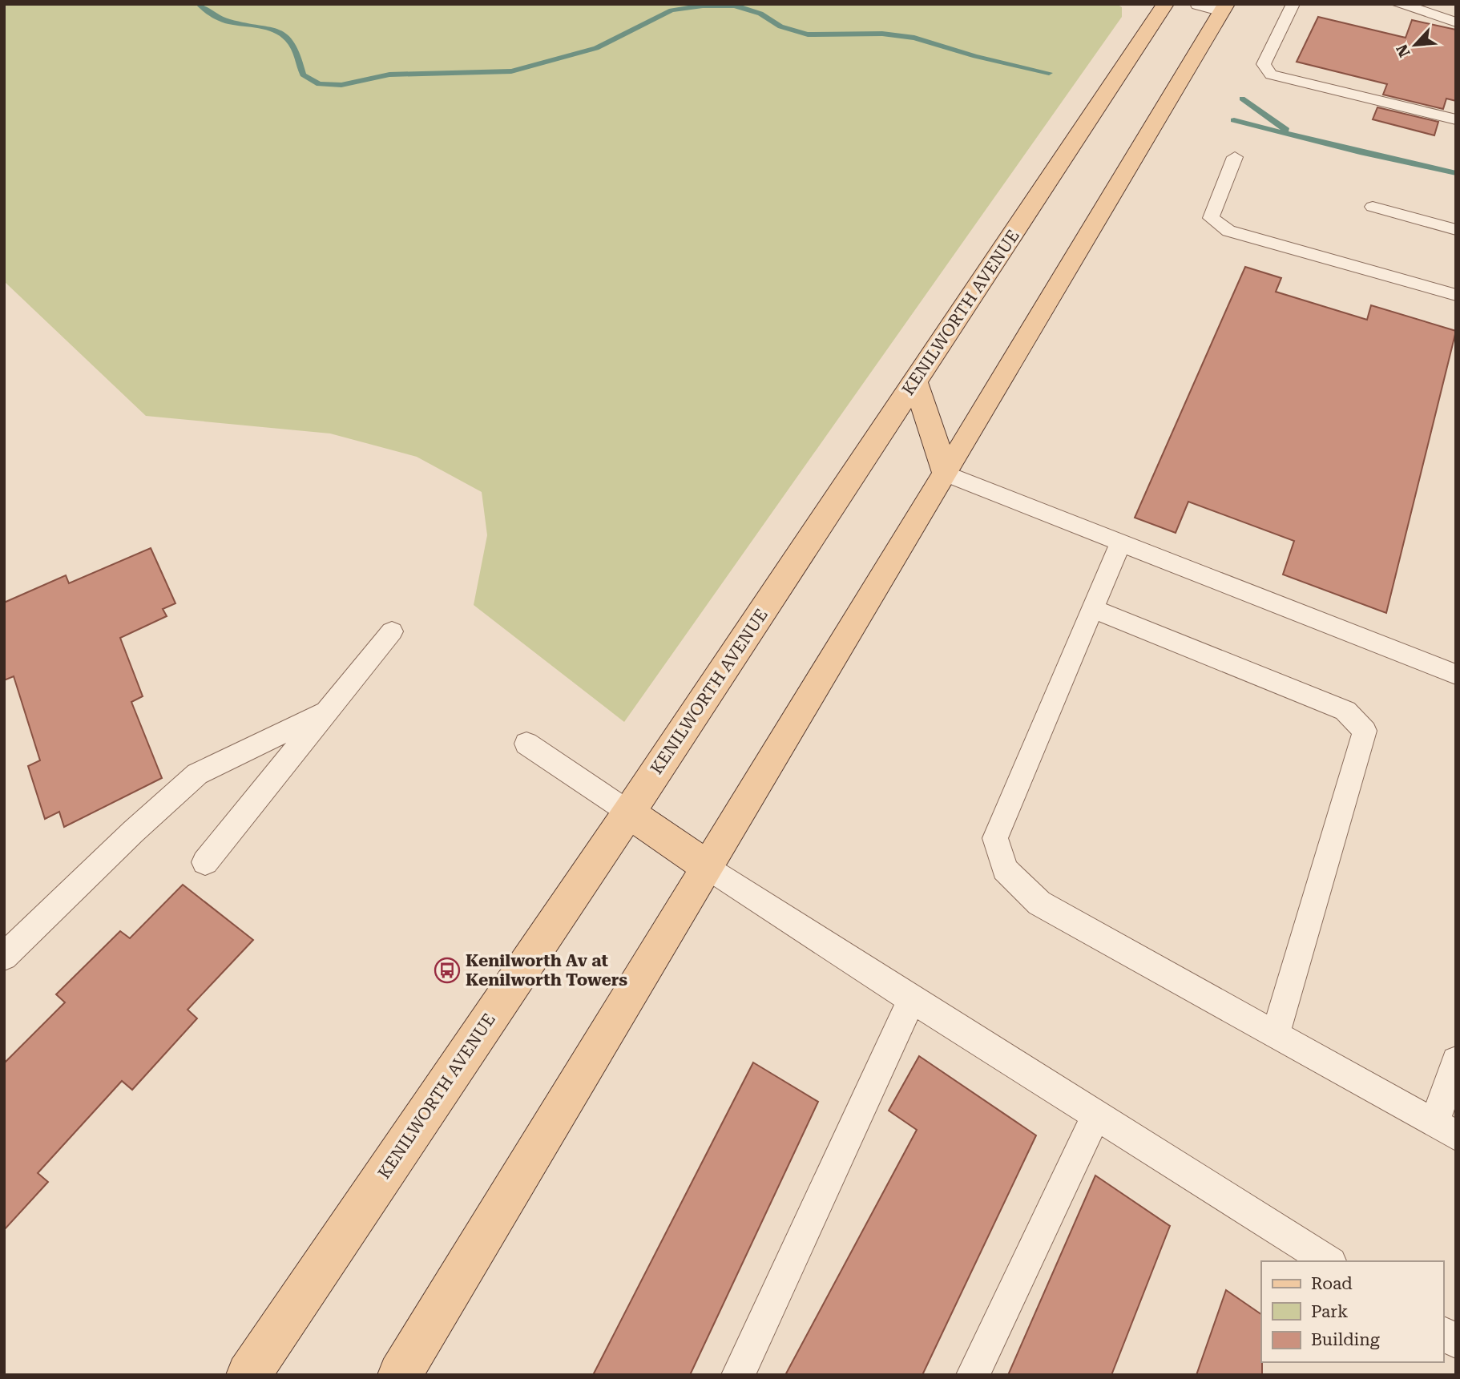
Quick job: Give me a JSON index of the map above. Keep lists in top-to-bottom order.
{
  "streets": {
    "main road": ["KENILWORTH AVENUE"]
  },
  "places": {
    "bus stop": ["Kenilworth Av at Kenilworth Towers"]
  },
  "legend": ["Road", "Park", "Building"],
  "north": "bottom left"
}
